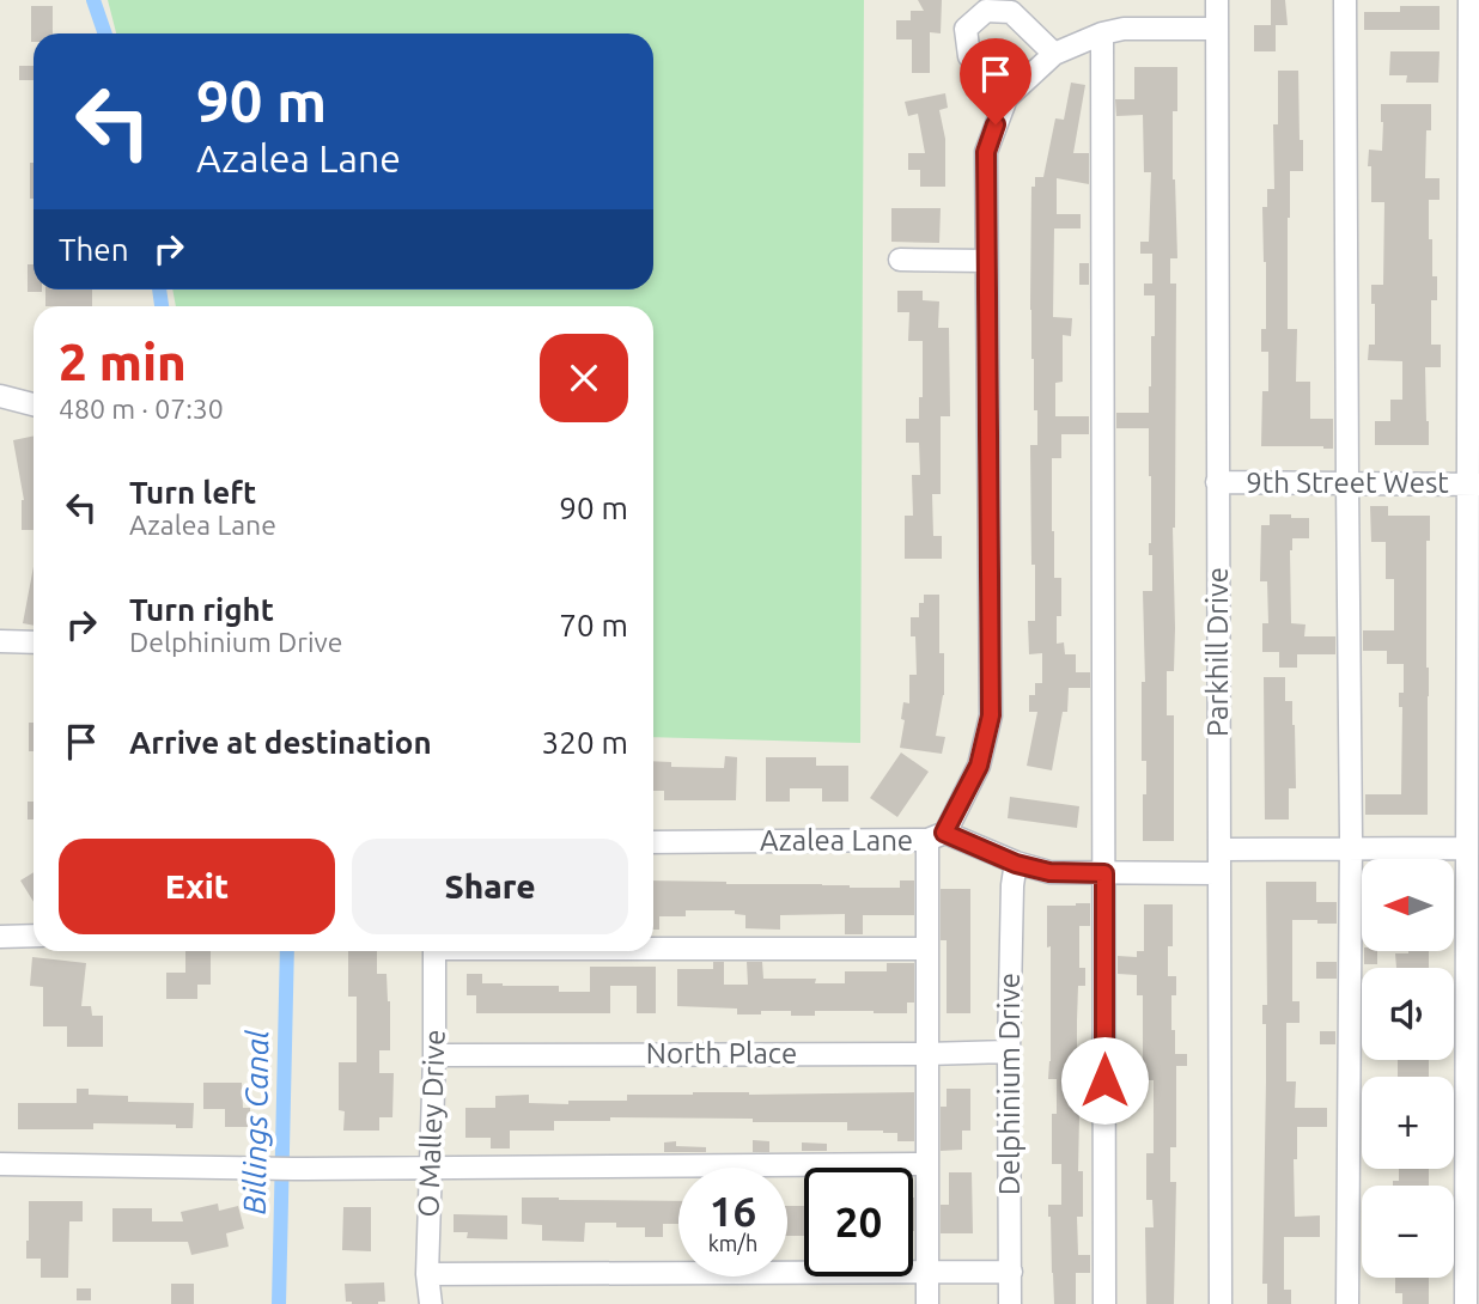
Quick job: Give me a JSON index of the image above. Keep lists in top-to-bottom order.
{
  "streets": {
    "street": [
      "9th Street West",
      "Parkhill Drive",
      "Azalea Lane",
      "North Place",
      "Delphinium Drive",
      "O Malley Drive"
    ]
  },
  "crossings": [
    ["9th Street West", "Parkhill Drive"],
    ["Parkhill Drive", "Azalea Lane"],
    ["Azalea Lane", "Delphinium Drive"],
    ["North Place", "Delphinium Drive"],
    ["North Place", "O Malley Drive"]
  ],
  "water": ["Billings Canal"],
  "north": "left",
  "page": {
    "turn": ["90 m", "Azalea Lane"],
    "then": "Then",
    "heading": ["2 min", "480 m · 07:30"],
    "list": [
      {
        "name": "Turn left",
        "note": "Azalea Lane",
        "value": "90 m"
      },
      {
        "name": "Turn right",
        "note": "Delphinium Drive",
        "value": "70 m"
      },
      {
        "name": "Arrive at destination",
        "value": "320 m"
      }
    ],
    "buttons": ["Exit", "Share"],
    "map_buttons": ["+", "−"],
    "speed": "16 km/h",
    "limit": "20"
  }
}
